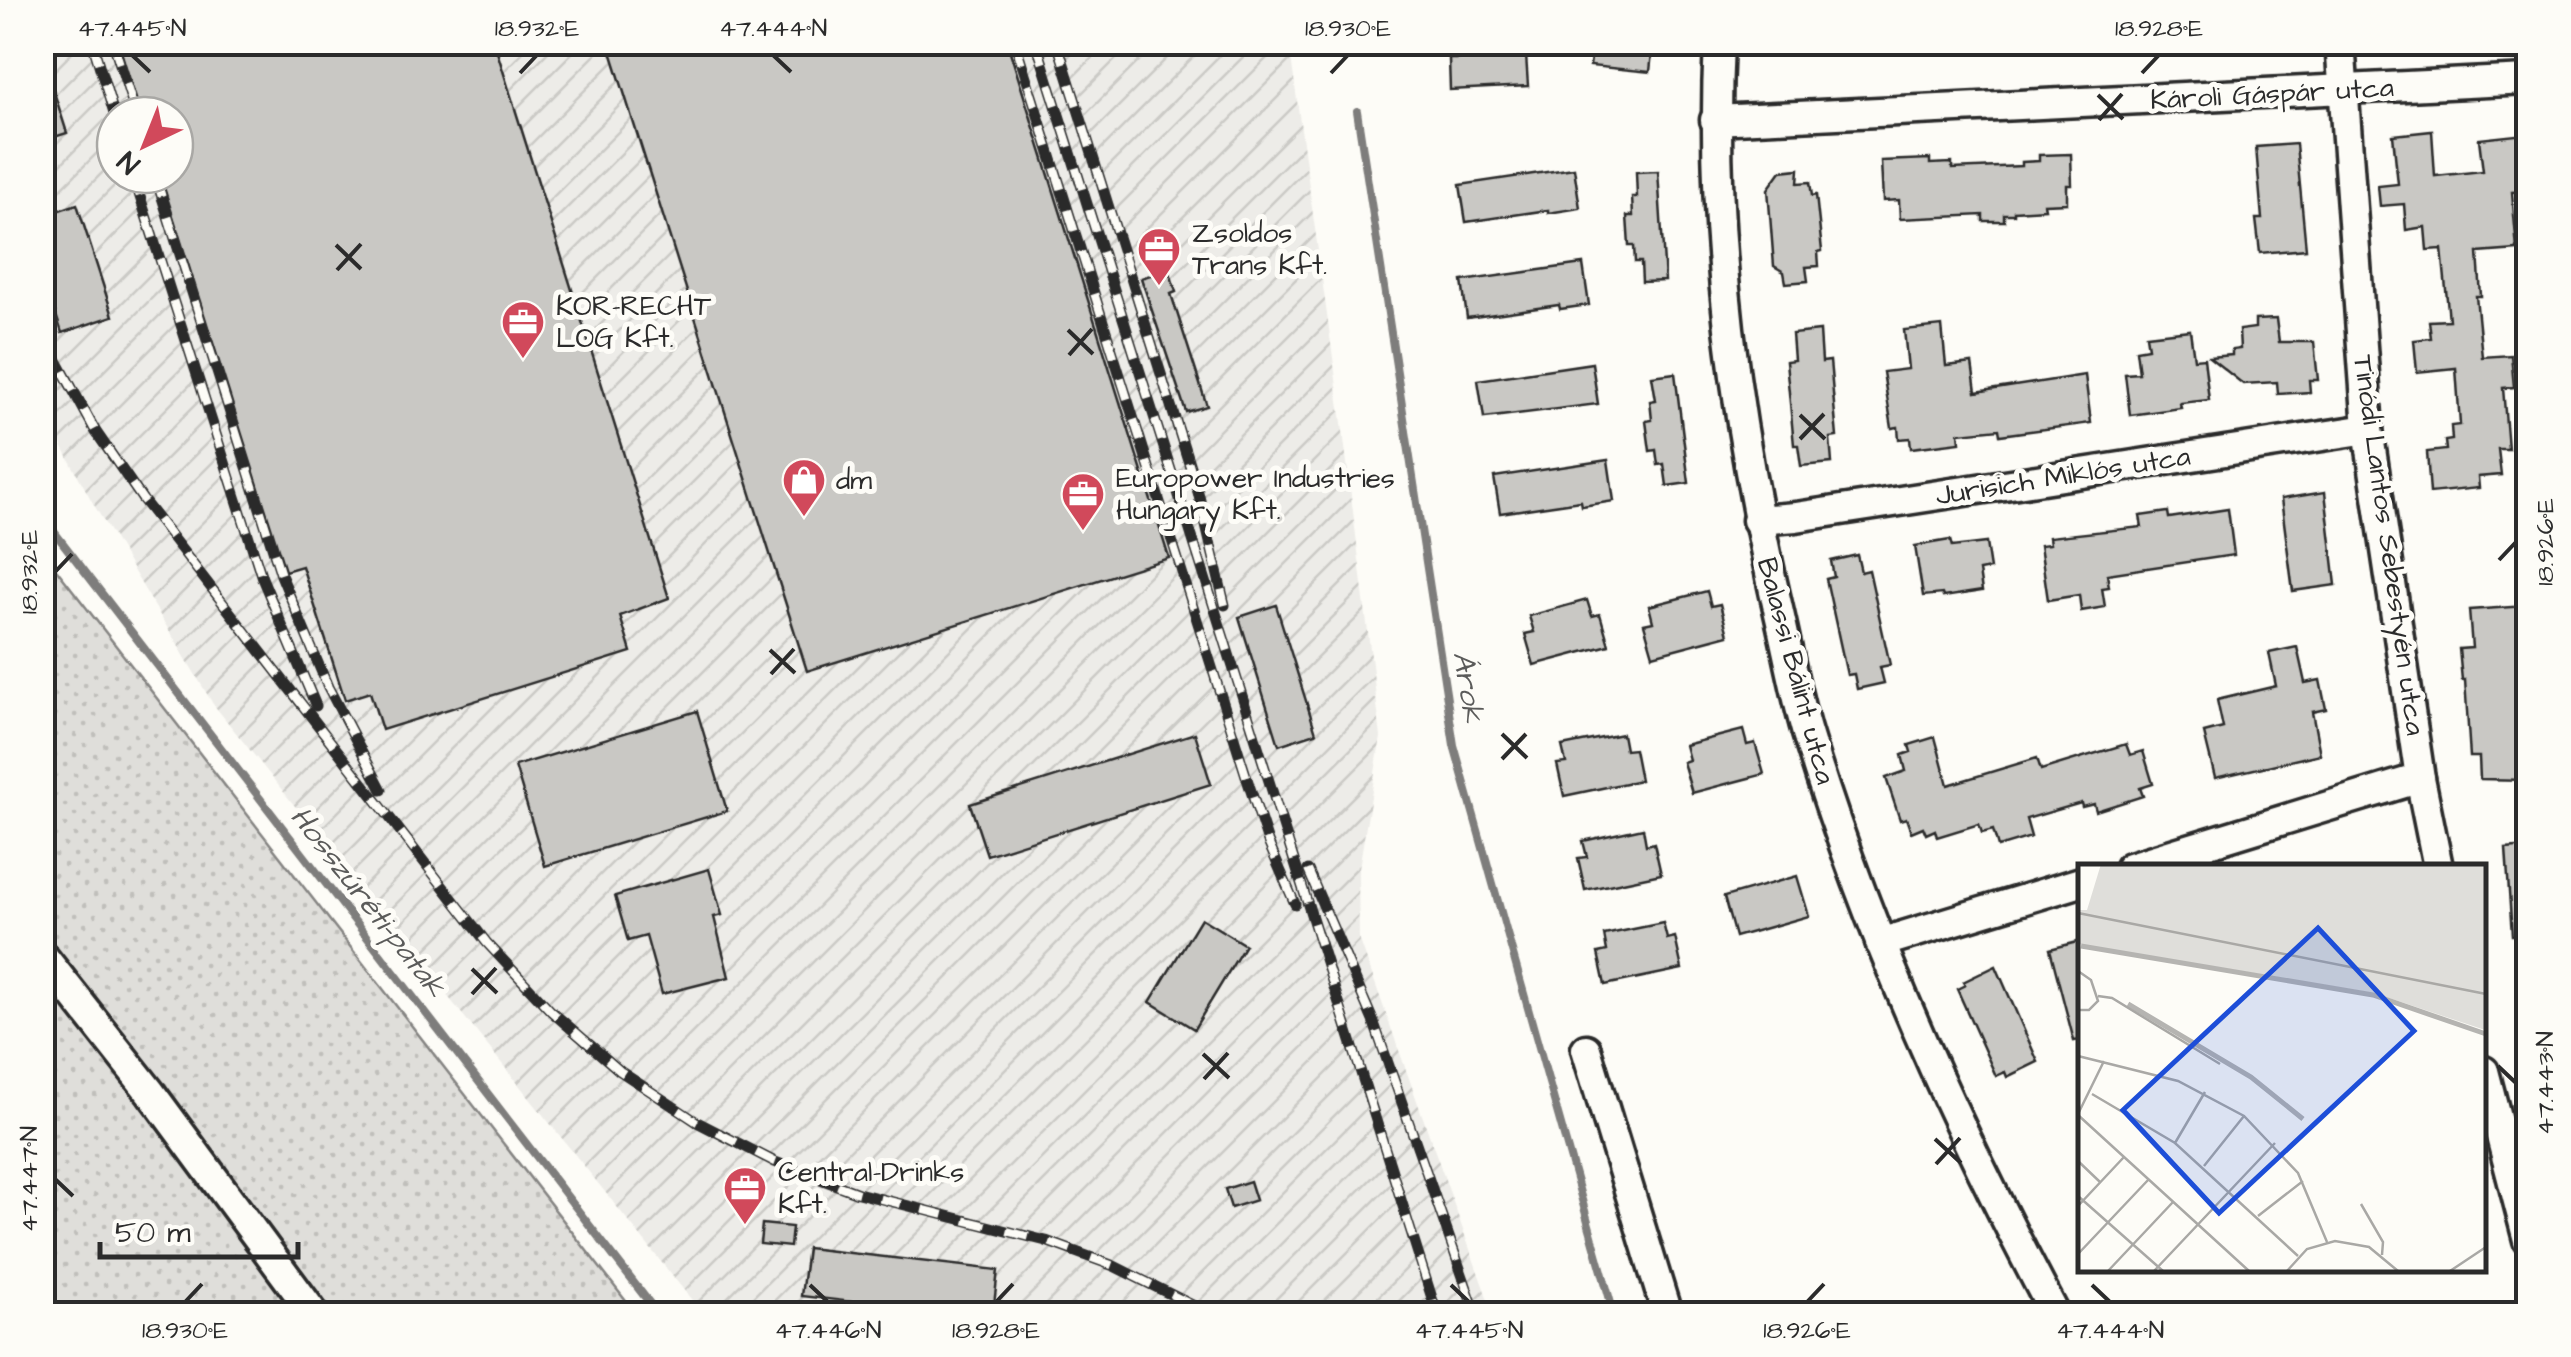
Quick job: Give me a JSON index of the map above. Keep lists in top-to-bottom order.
{
  "streets": {
    "street": [
      "Károli Gáspár utca",
      "Jurisich Miklós utca",
      "Tinódi Lantos Sebestyén utca",
      "Balassi Bálint utca"
    ]
  },
  "crossings": [
    ["Károli Gáspár utca", "Tinódi Lantos Sebestyén utca"],
    ["Károli Gáspár utca", "Balassi Bálint utca"],
    ["Jurisich Miklós utca", "Tinódi Lantos Sebestyén utca"],
    ["Jurisich Miklós utca", "Balassi Bálint utca"]
  ],
  "water": ["Árok", "Hosszúréti-patak"],
  "places": {
    "office": [
      "Zsoldos Trans Kft.",
      "KOR-RECHT LOG Kft.",
      "Europower Industries Hungary Kft.",
      "Central-Drinks Kft."
    ],
    "shop": ["dm"]
  },
  "scale_bar": "50 m",
  "north": "bottom left",
  "coordinates": [
    "47.445°N",
    "18.932°E",
    "47.444°N",
    "18.930°E",
    "18.928°E",
    "18.926°E",
    "47.443°N",
    "47.447°N",
    "47.446°N"
  ]
}
